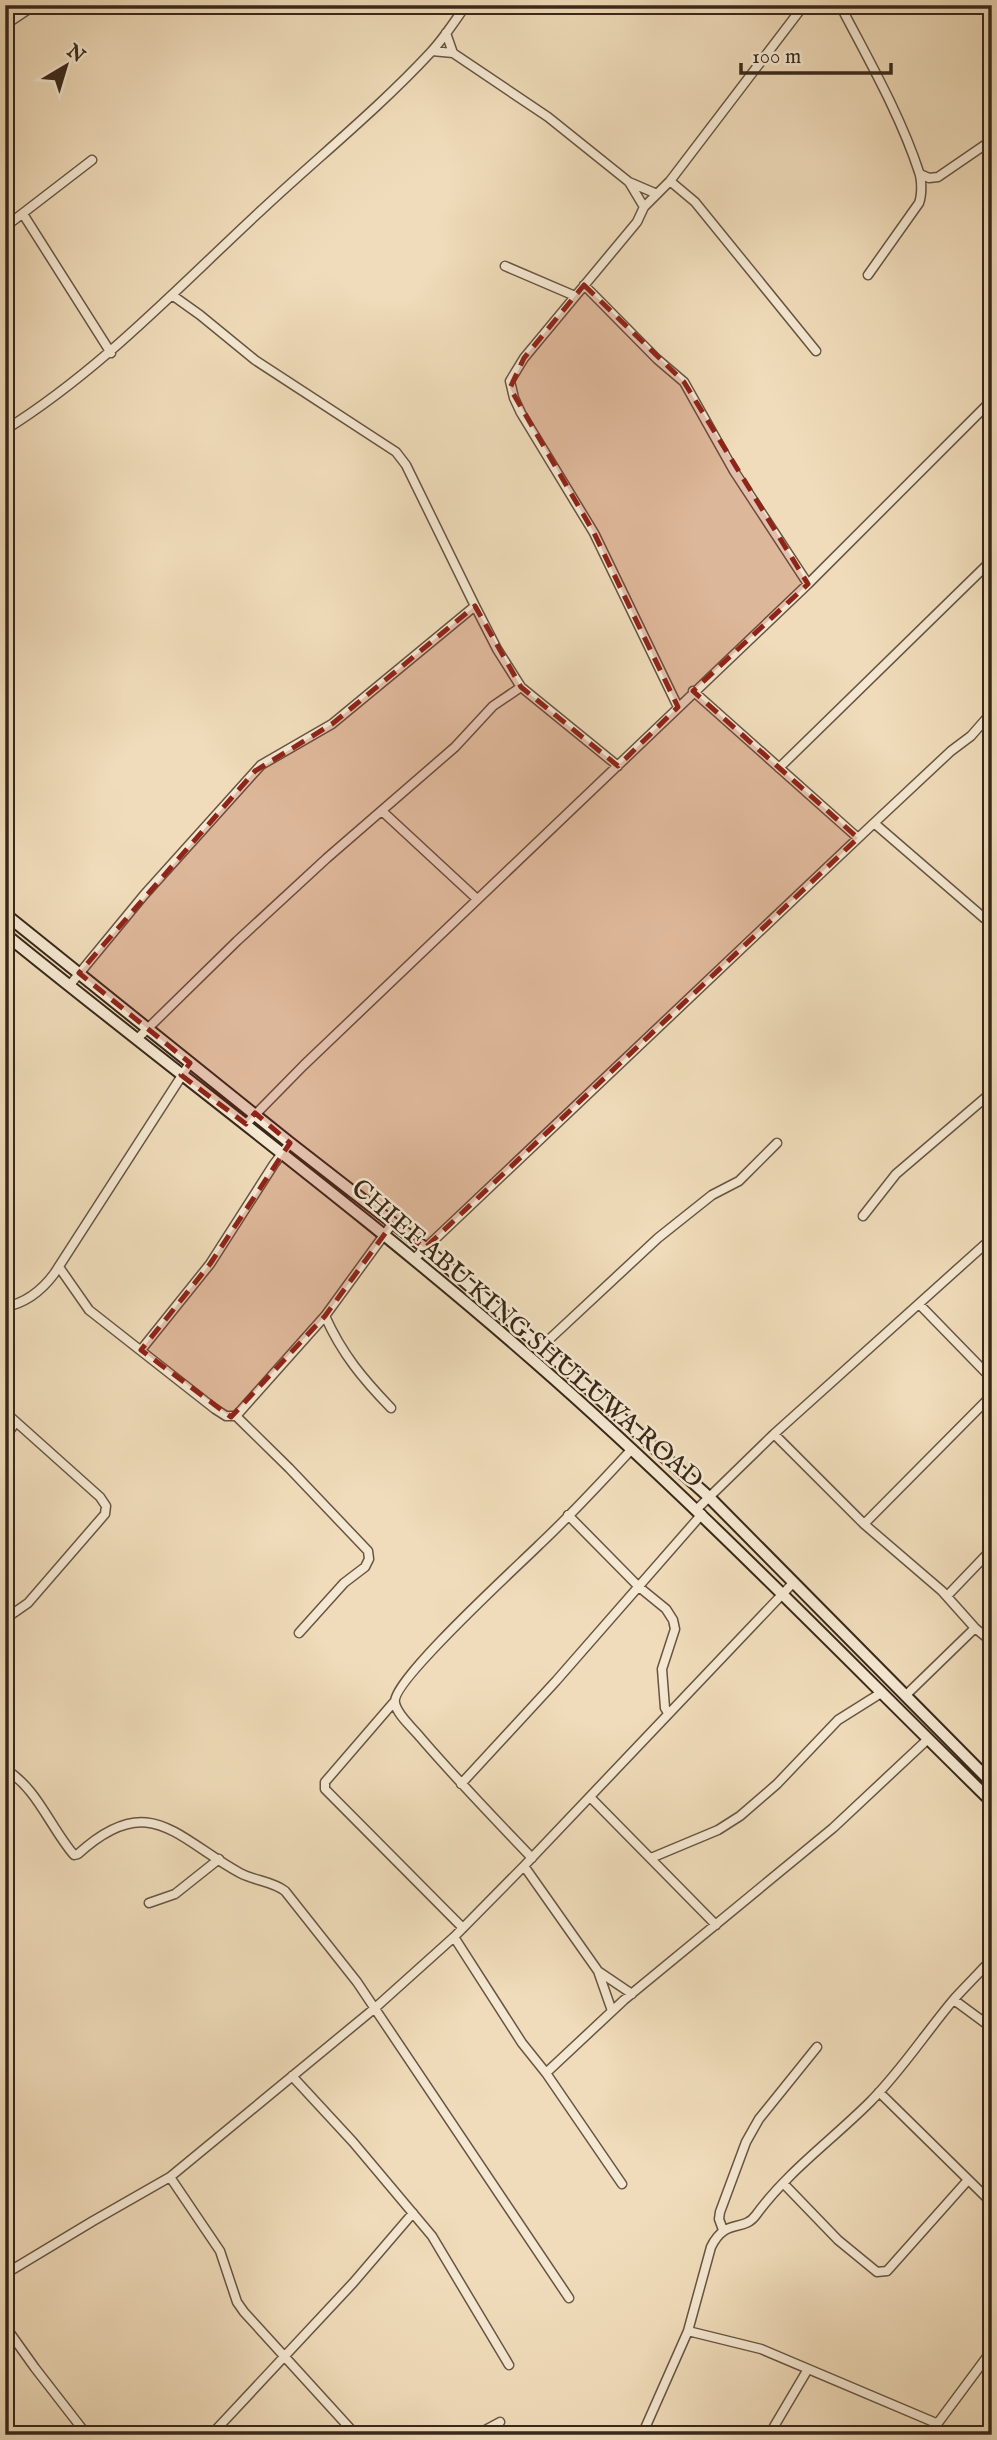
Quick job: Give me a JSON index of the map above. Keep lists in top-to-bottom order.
{
  "streets": {
    "street": ["CHIEF ABU KING SHULUWA ROAD"]
  },
  "scale_bar": "100 m",
  "north": "top right"
}
